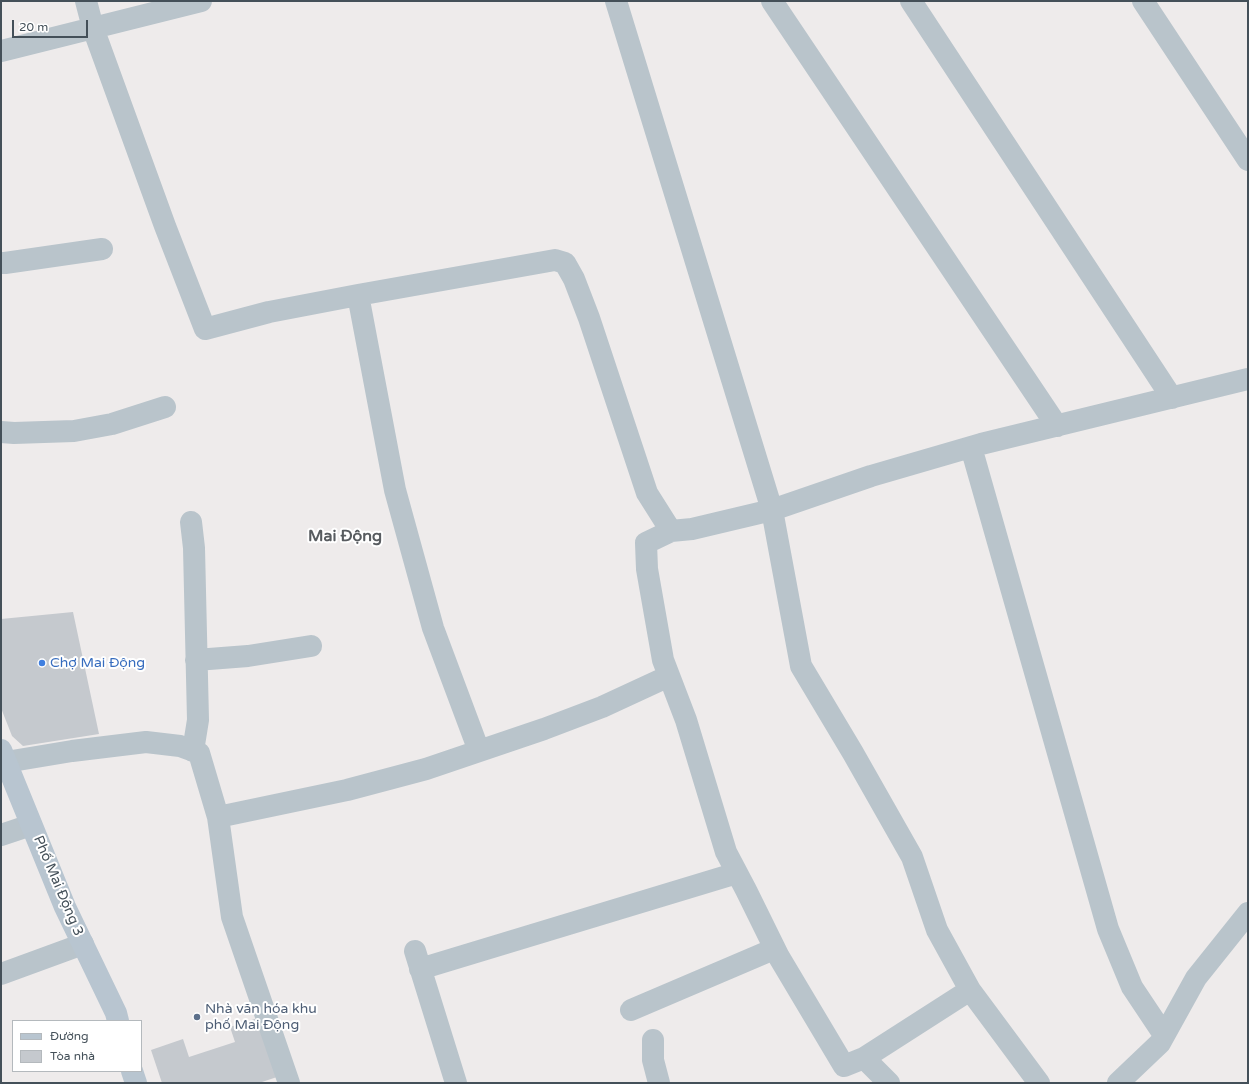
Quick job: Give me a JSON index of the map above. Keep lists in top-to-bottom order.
{
  "streets": {
    "main road": ["Phố Mai Động 3"]
  },
  "districts": ["Mai Động"],
  "places": ["Chợ Mai Động", "Nhà văn hóa khu phố Mai Động"],
  "legend": ["Đường", "Tòa nhà"],
  "scale_bar": "20 m"
}
